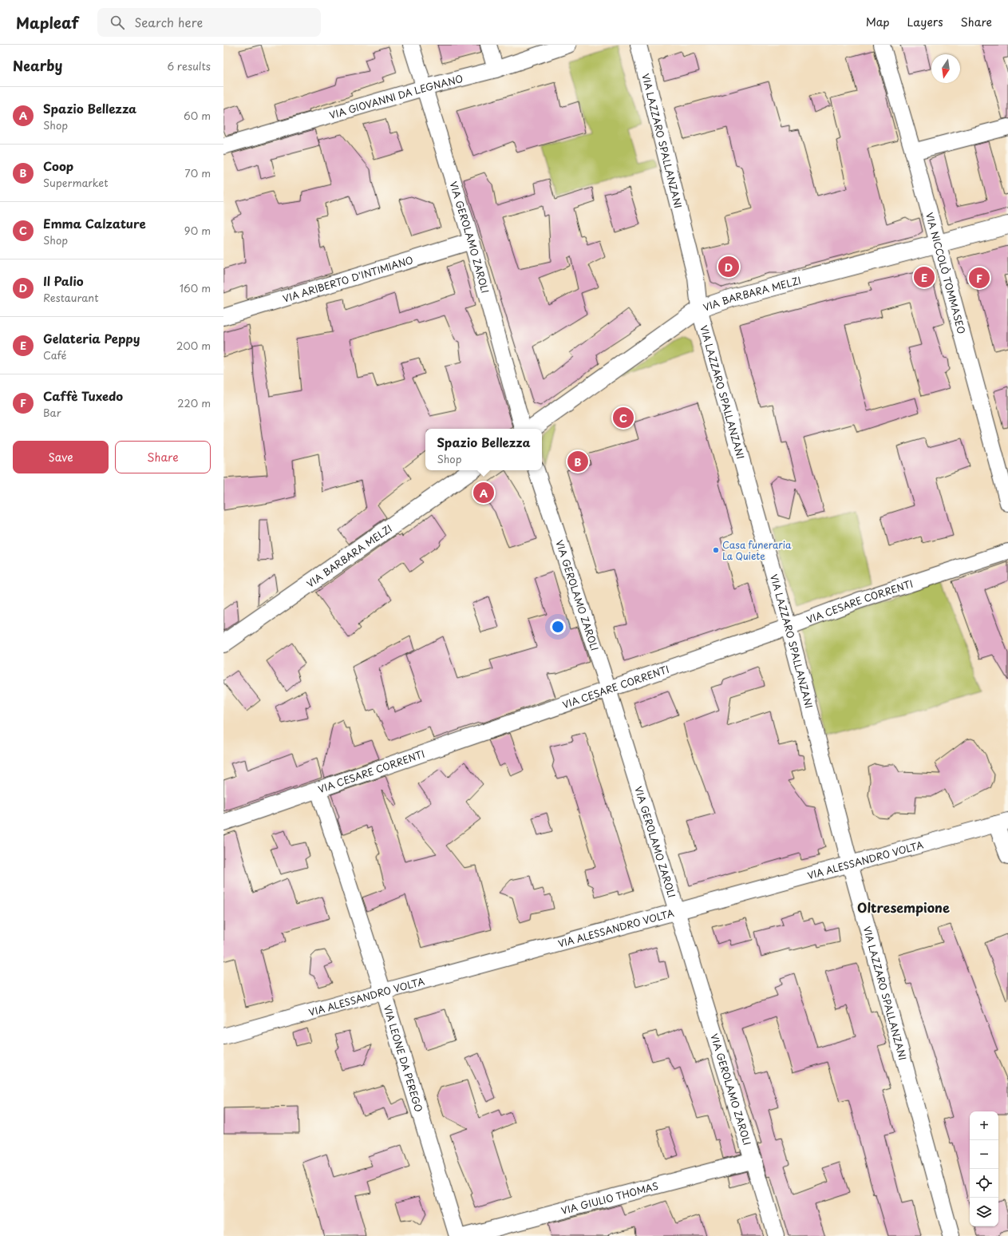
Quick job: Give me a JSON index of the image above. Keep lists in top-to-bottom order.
{
  "streets": {
    "street": [
      "VIA GIOVANNI DA LEGNANO",
      "VIA LAZZARO SPALLANZANI",
      "VIA GEROLAMO ZAROLI",
      "VIA NICCOLÒ TOMMASEO",
      "VIA ARIBERTO D'INTIMIANO",
      "VIA BARBARA MELZI",
      "VIA CESARE CORRENTI",
      "VIA ALESSANDRO VOLTA",
      "VIA LEONE DA PEREGO",
      "VIA GIULIO THOMAS"
    ]
  },
  "crossings": [
    ["VIA GIOVANNI DA LEGNANO", "VIA GEROLAMO ZAROLI"],
    ["VIA LAZZARO SPALLANZANI", "VIA BARBARA MELZI"],
    ["VIA LAZZARO SPALLANZANI", "VIA CESARE CORRENTI"],
    ["VIA LAZZARO SPALLANZANI", "VIA ALESSANDRO VOLTA"],
    ["VIA GEROLAMO ZAROLI", "VIA ARIBERTO D'INTIMIANO"],
    ["VIA GEROLAMO ZAROLI", "VIA CESARE CORRENTI"],
    ["VIA GEROLAMO ZAROLI", "VIA ALESSANDRO VOLTA"],
    ["VIA GEROLAMO ZAROLI", "VIA GIULIO THOMAS"],
    ["VIA NICCOLÒ TOMMASEO", "VIA BARBARA MELZI"],
    ["VIA CESARE CORRENTI", "VIA LEONE DA PEREGO"],
    ["VIA ALESSANDRO VOLTA", "VIA LEONE DA PEREGO"]
  ],
  "districts": ["Oltresempione"],
  "places": ["Casa funeraria La Quiete"],
  "north": "bottom",
  "page": {
    "header": "Mapleaf",
    "search": "Search here",
    "nav": ["Map", "Layers", "Share"],
    "heading": ["Nearby", "6 results"],
    "list": [
      {
        "mark": "A",
        "name": "Spazio Bellezza",
        "note": "Shop",
        "value": "60 m"
      },
      {
        "mark": "B",
        "name": "Coop",
        "note": "Supermarket",
        "value": "70 m"
      },
      {
        "mark": "C",
        "name": "Emma Calzature",
        "note": "Shop",
        "value": "90 m"
      },
      {
        "mark": "D",
        "name": "Il Palio",
        "note": "Restaurant",
        "value": "160 m"
      },
      {
        "mark": "E",
        "name": "Gelateria Peppy",
        "note": "Café",
        "value": "200 m"
      },
      {
        "mark": "F",
        "name": "Caffè Tuxedo",
        "note": "Bar",
        "value": "220 m"
      }
    ],
    "pins": [
      "D",
      "E",
      "F",
      "C",
      "B",
      "A"
    ],
    "popup": ["Spazio Bellezza", "Shop"],
    "buttons": ["Save", "Share"],
    "map_buttons": ["+", "−"]
  }
}
